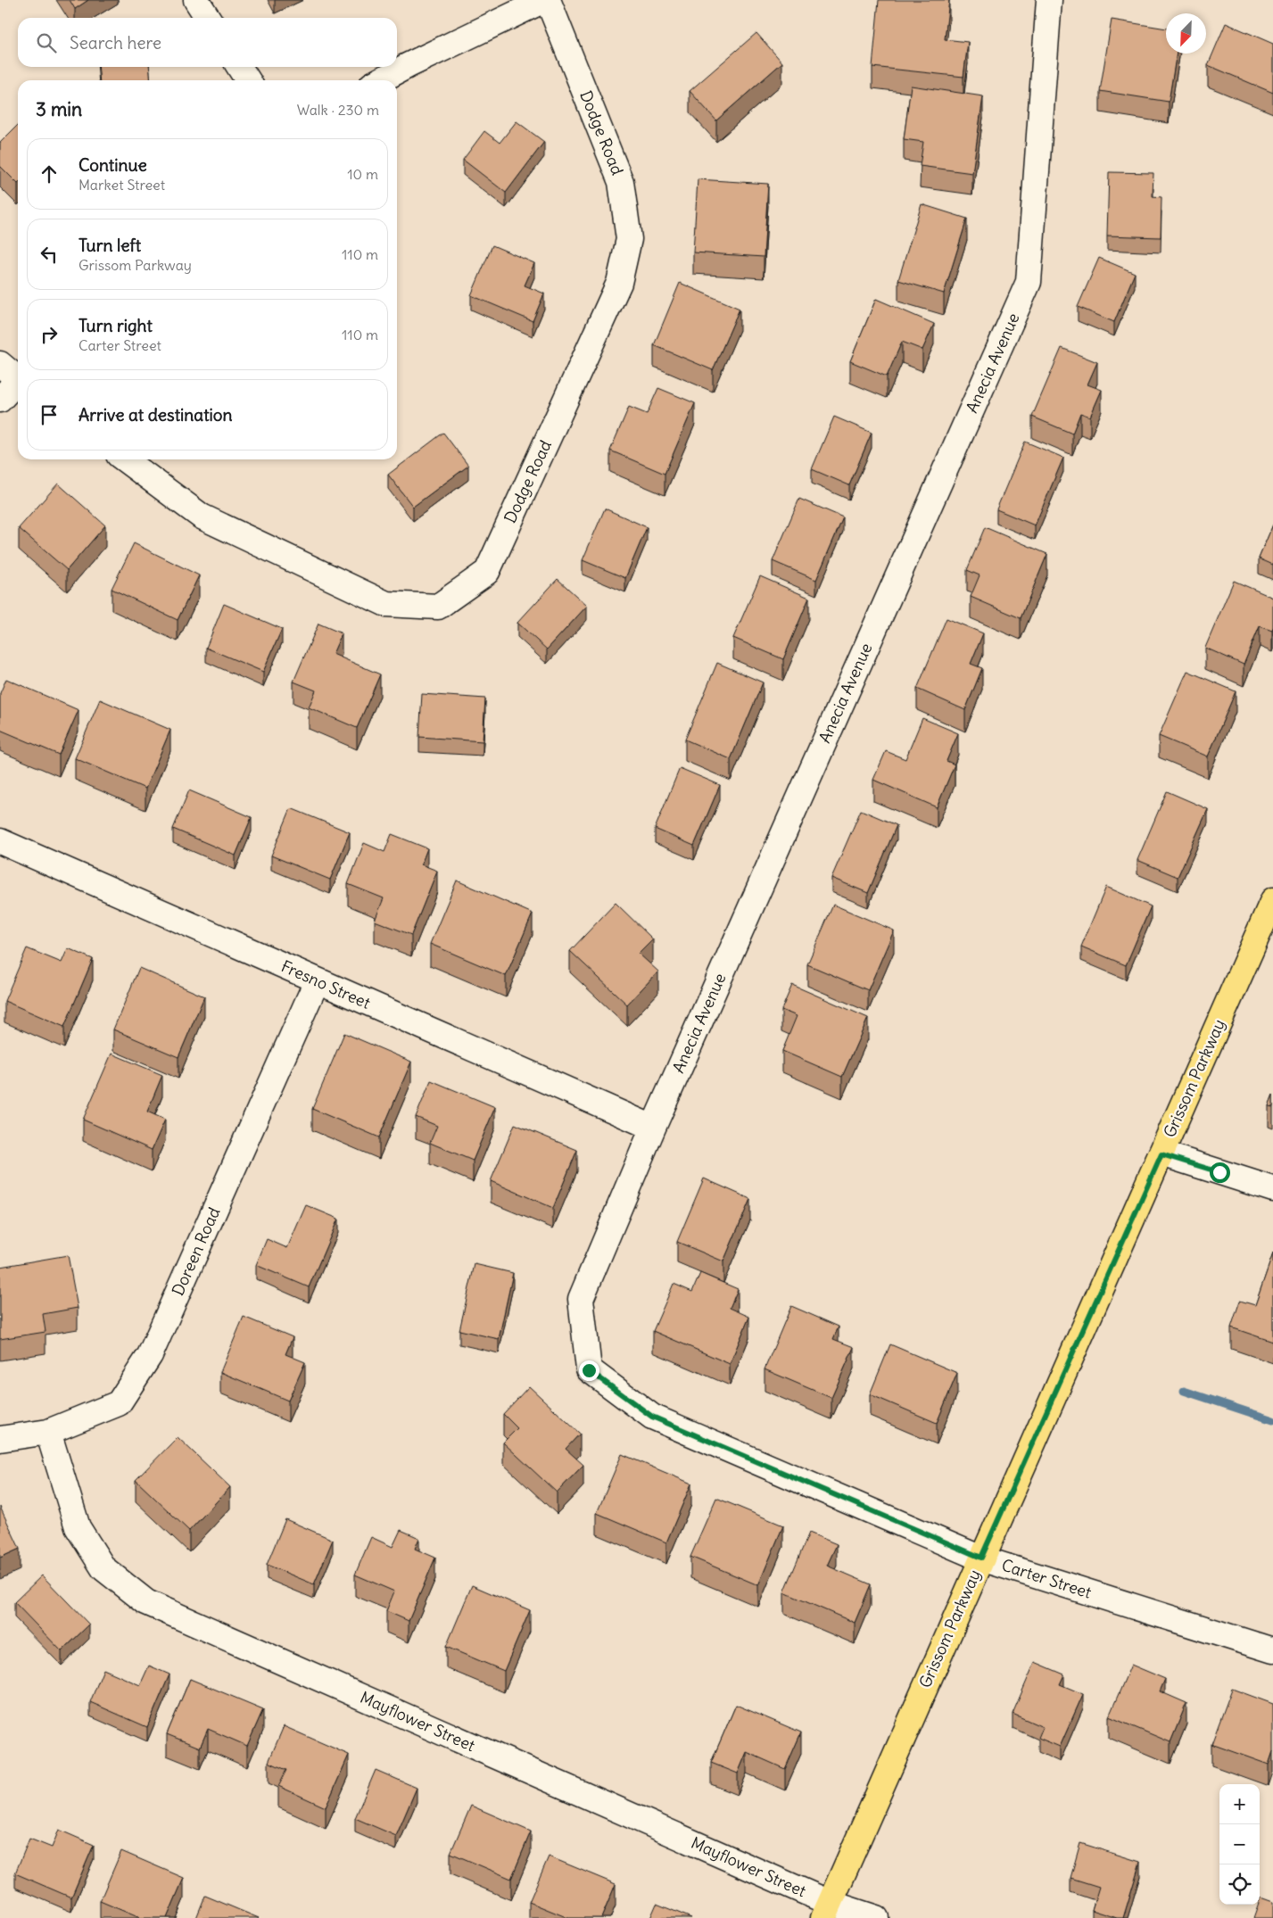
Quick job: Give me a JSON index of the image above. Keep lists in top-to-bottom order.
{
  "streets": {
    "main road": ["Grissom Parkway"],
    "street": [
      "Dodge Road",
      "Anecia Avenue",
      "Fresno Street",
      "Doreen Road",
      "Carter Street",
      "Mayflower Street"
    ]
  },
  "crossings": [
    ["Anecia Avenue", "Fresno Street"],
    ["Anecia Avenue", "Carter Street"],
    ["Fresno Street", "Doreen Road"],
    ["Grissom Parkway", "Carter Street"],
    ["Grissom Parkway", "Mayflower Street"],
    ["Doreen Road", "Mayflower Street"]
  ],
  "north": "bottom left",
  "page": {
    "search": "Search here",
    "heading": ["3 min", "Walk · 230 m"],
    "list": [
      ["Continue", "Market Street", "10 m"],
      ["Turn left", "Grissom Parkway", "110 m"],
      ["Turn right", "Carter Street", "110 m"],
      "Arrive at destination"
    ],
    "map_buttons": ["+", "−"]
  }
}
